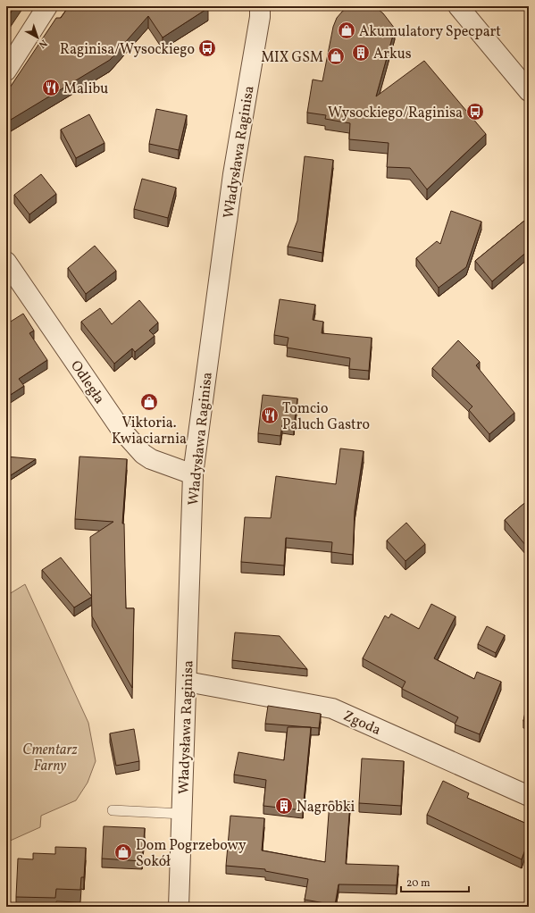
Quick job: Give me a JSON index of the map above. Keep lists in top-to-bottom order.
{
  "streets": {
    "street": ["Władysława Raginisa", "Odległa", "Zgoda"]
  },
  "crossings": [
    ["Władysława Raginisa", "Odległa"],
    ["Władysława Raginisa", "Zgoda"]
  ],
  "parks": ["Cmentarz Farny"],
  "places": {
    "shop": [
      "Akumulatory Specpart",
      "MIX GSM",
      "Viktoria. Kwiaciarnia",
      "Dom Pogrzebowy Sokół"
    ],
    "bus stop": ["Raginisa/Wysockiego", "Wysockiego/Raginisa"],
    "building": ["Arkus", "Nagrobki"],
    "restaurant": ["Malibu", "Tomcio Paluch Gastro"]
  },
  "scale_bar": "20 m",
  "north": "bottom right"
}
